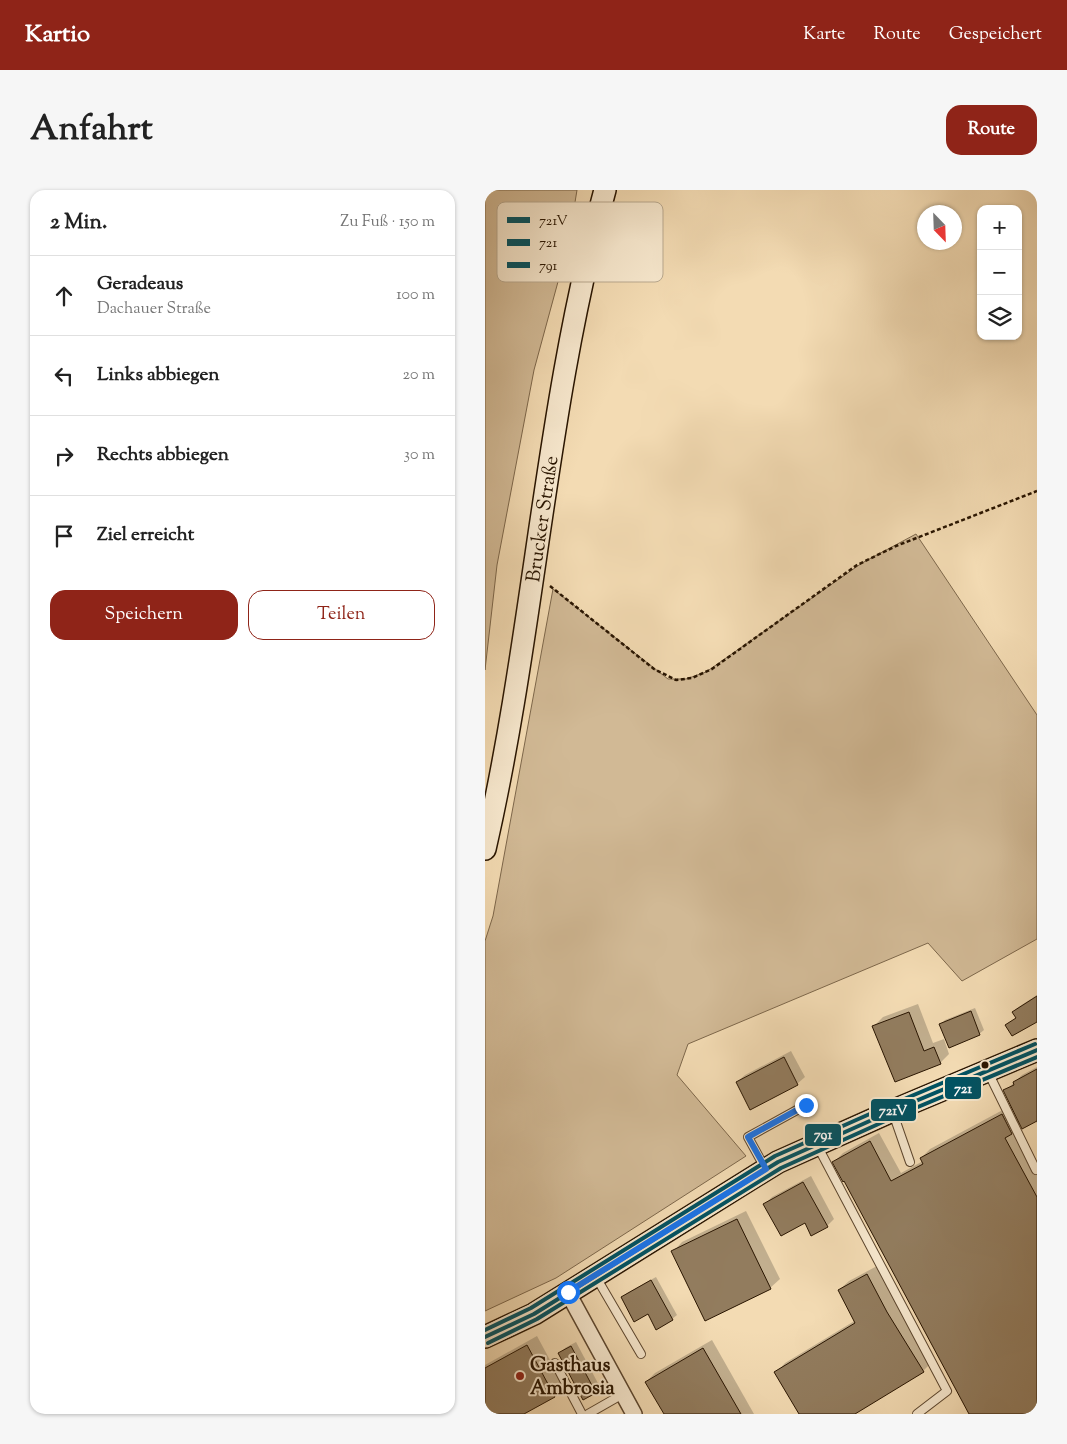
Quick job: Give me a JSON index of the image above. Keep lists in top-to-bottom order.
{
  "streets": {
    "main road": ["Brucker Straße"]
  },
  "places": ["Gasthaus Ambrosia"],
  "lines": ["transit line 791", "transit line 721V", "transit line 721"],
  "legend": ["721V", "721", "791"],
  "north": "bottom right",
  "page": {
    "header": "Kartio",
    "nav": ["Karte", "Route", "Gespeichert"],
    "title": "Anfahrt",
    "buttons": [
      "Route",
      ["Speichern", "Teilen"]
    ],
    "heading": ["2 Min.", "Zu Fuß · 150 m"],
    "map_buttons": ["+", "−"],
    "list": [
      ["Geradeaus", "Dachauer Straße", "100 m"],
      ["Links abbiegen", "20 m"],
      ["Rechts abbiegen", "30 m"],
      "Ziel erreicht"
    ]
  }
}
